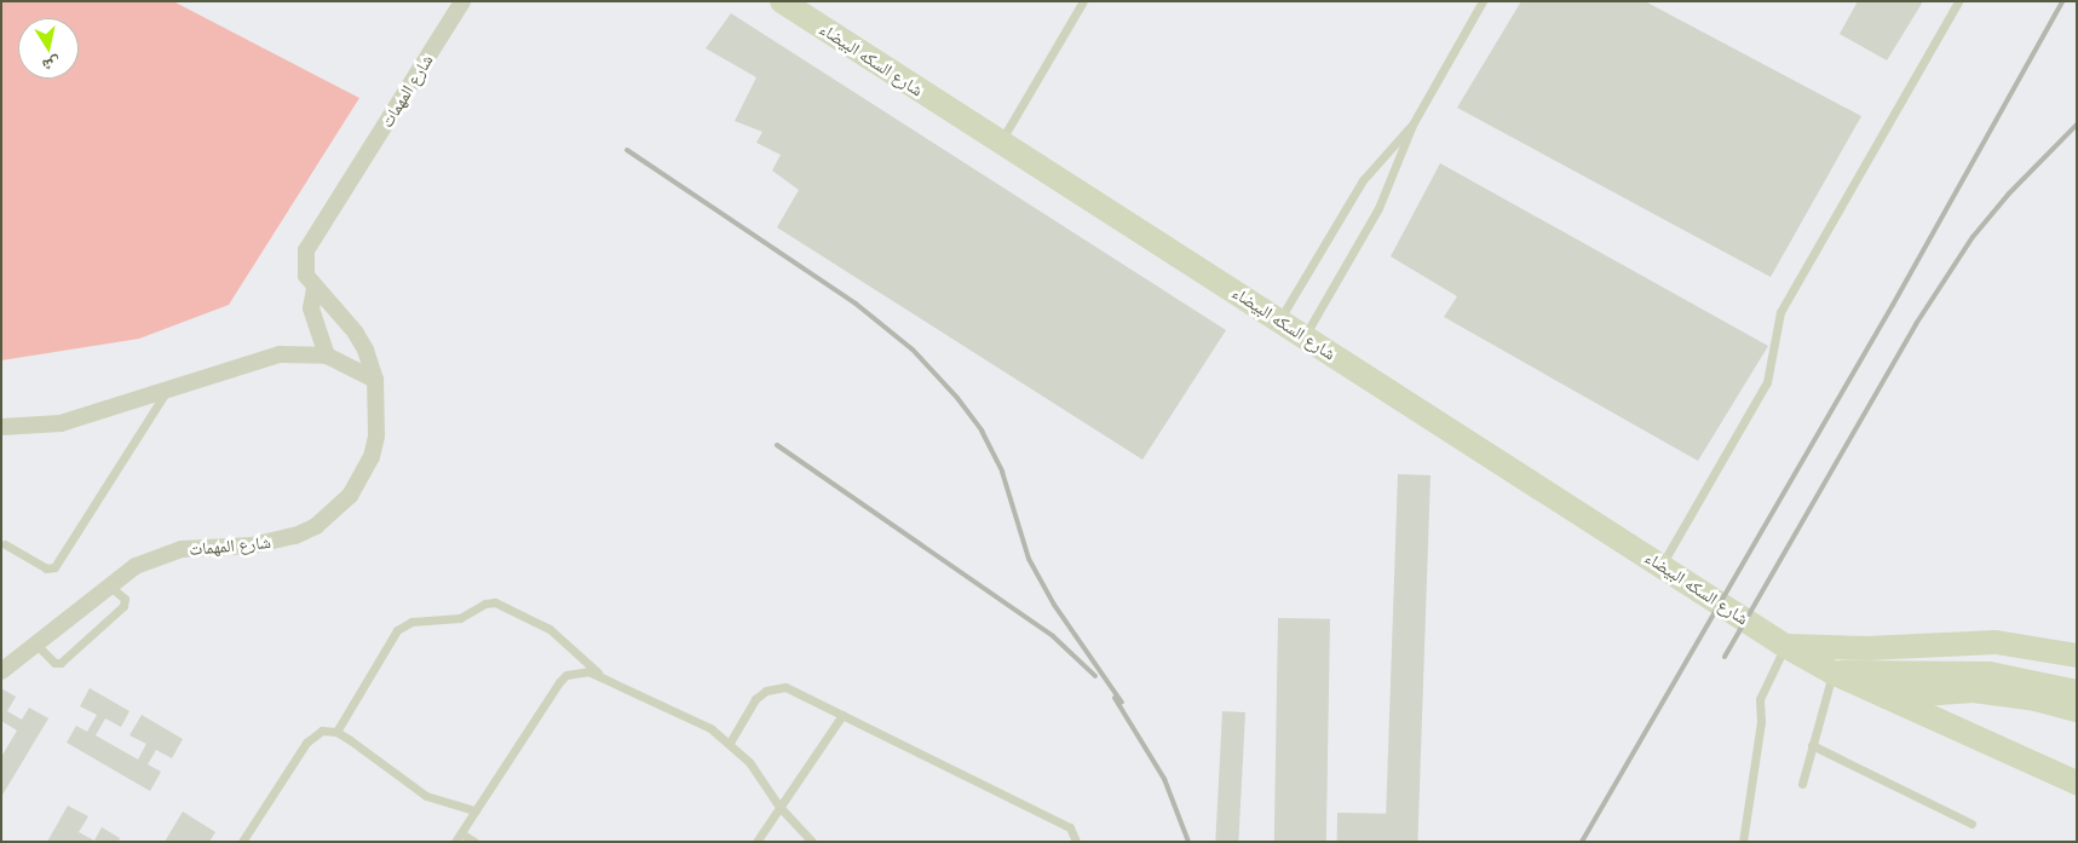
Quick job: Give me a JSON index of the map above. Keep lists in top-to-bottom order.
{
  "streets": {
    "street": ["شارع السكه البيضاء", "شارع المهمات"]
  },
  "north": "bottom"
}
